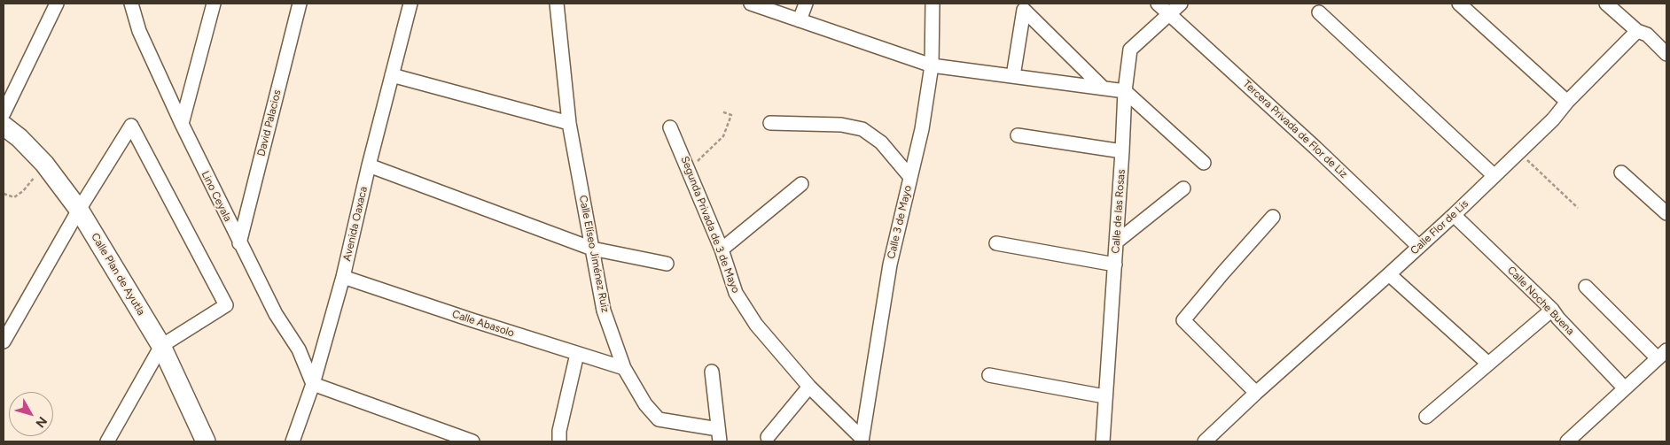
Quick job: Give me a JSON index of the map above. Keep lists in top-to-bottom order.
{
  "streets": {
    "street": [
      "David Palacios",
      "Tercera Privada de Flor de Liz",
      "Lino Ceyala",
      "Calle de las Rosas",
      "Calle 3 de Mayo",
      "Avenida Oaxaca",
      "Segunda Privada de 3 de Mayo",
      "Calle Flor de Lis",
      "Calle Elíseo Jiménez Ruiz",
      "Calle Plan de Ayutla",
      "Calle Noche Buena",
      "Calle Abasolo"
    ]
  },
  "crossings": [
    ["David Palacios", "Lino Ceyala"],
    ["Tercera Privada de Flor de Liz", "Calle de las Rosas"],
    ["Tercera Privada de Flor de Liz", "Calle Flor de Lis"],
    ["Lino Ceyala", "Avenida Oaxaca"],
    ["Calle 3 de Mayo", "Segunda Privada de 3 de Mayo"],
    ["Avenida Oaxaca", "Calle Abasolo"],
    ["Calle Flor de Lis", "Calle Noche Buena"],
    ["Calle Elíseo Jiménez Ruiz", "Calle Abasolo"]
  ],
  "north": "bottom right"
}
